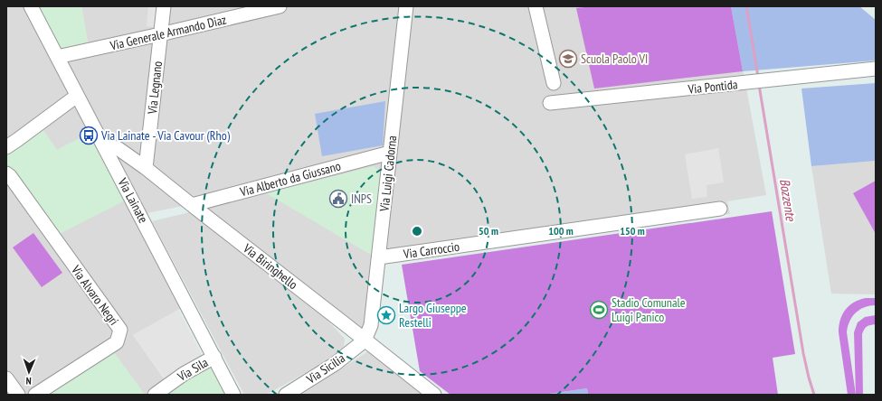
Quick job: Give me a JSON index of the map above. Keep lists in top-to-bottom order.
{
  "streets": {
    "street": [
      "Via Generale Armando Diaz",
      "Via Pontida",
      "Via Legnano",
      "Via Luigi Cadorna",
      "Via Alberto da Giussano",
      "Via Lainate",
      "Via Carroccio",
      "Via Biringhello",
      "Via Alvaro Negri",
      "Via Sicilia",
      "Via Sila"
    ]
  },
  "crossings": [
    ["Via Generale Armando Diaz", "Via Legnano"],
    ["Via Generale Armando Diaz", "Via Lainate"],
    ["Via Legnano", "Via Biringhello"],
    ["Via Luigi Cadorna", "Via Alberto da Giussano"],
    ["Via Luigi Cadorna", "Via Carroccio"],
    ["Via Luigi Cadorna", "Via Biringhello"],
    ["Via Luigi Cadorna", "Via Sicilia"],
    ["Via Alberto da Giussano", "Via Biringhello"],
    ["Via Lainate", "Via Biringhello"],
    ["Via Lainate", "Via Sila"],
    ["Via Biringhello", "Via Sicilia"]
  ],
  "water": ["Bozzente"],
  "places": {
    "school or university": ["Scuola Paolo VI"],
    "bus stop": ["Via Lainate - Via Cavour (Rho)"],
    "public building": ["INPS"],
    "sports": ["Stadio Comunale Luigi Panico"],
    "place": ["Largo Giuseppe Restelli"]
  },
  "north": "bottom",
  "rings": ["50 m", "100 m", "150 m"]
}
